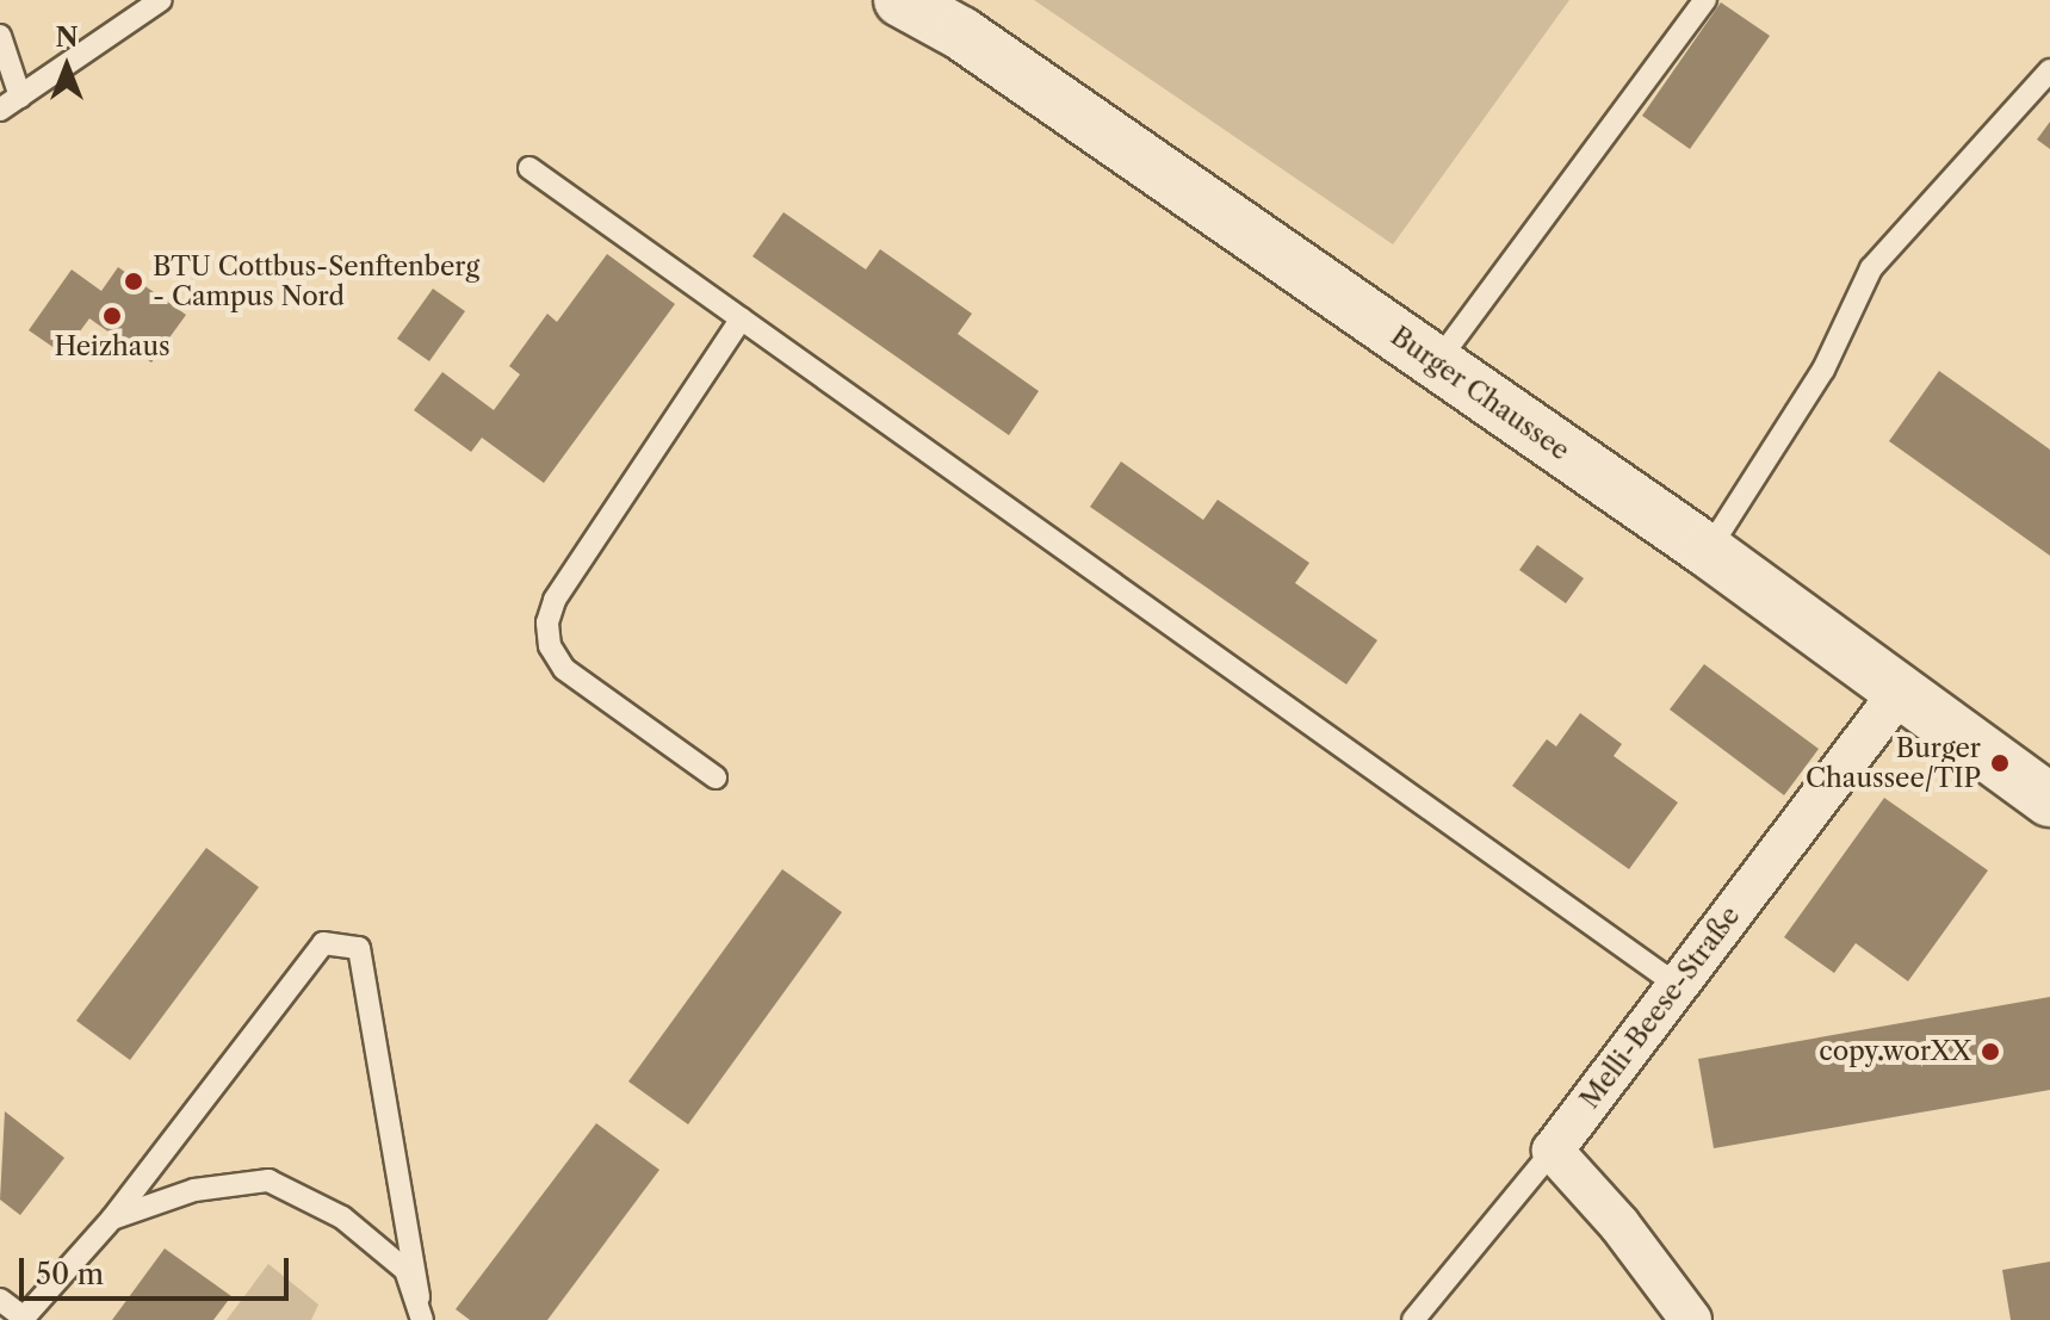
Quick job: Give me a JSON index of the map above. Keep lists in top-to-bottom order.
{
  "streets": {
    "main road": ["Burger Chaussee"],
    "street": ["Melli-Beese-Straße"]
  },
  "crossings": [
    ["Burger Chaussee", "Melli-Beese-Straße"]
  ],
  "places": [
    "BTU Cottbus-Senftenberg - Campus Nord",
    "Heizhaus",
    "Burger Chaussee/TIP",
    "copy.worXX"
  ],
  "scale_bar": "50 m",
  "north": "top"
}
